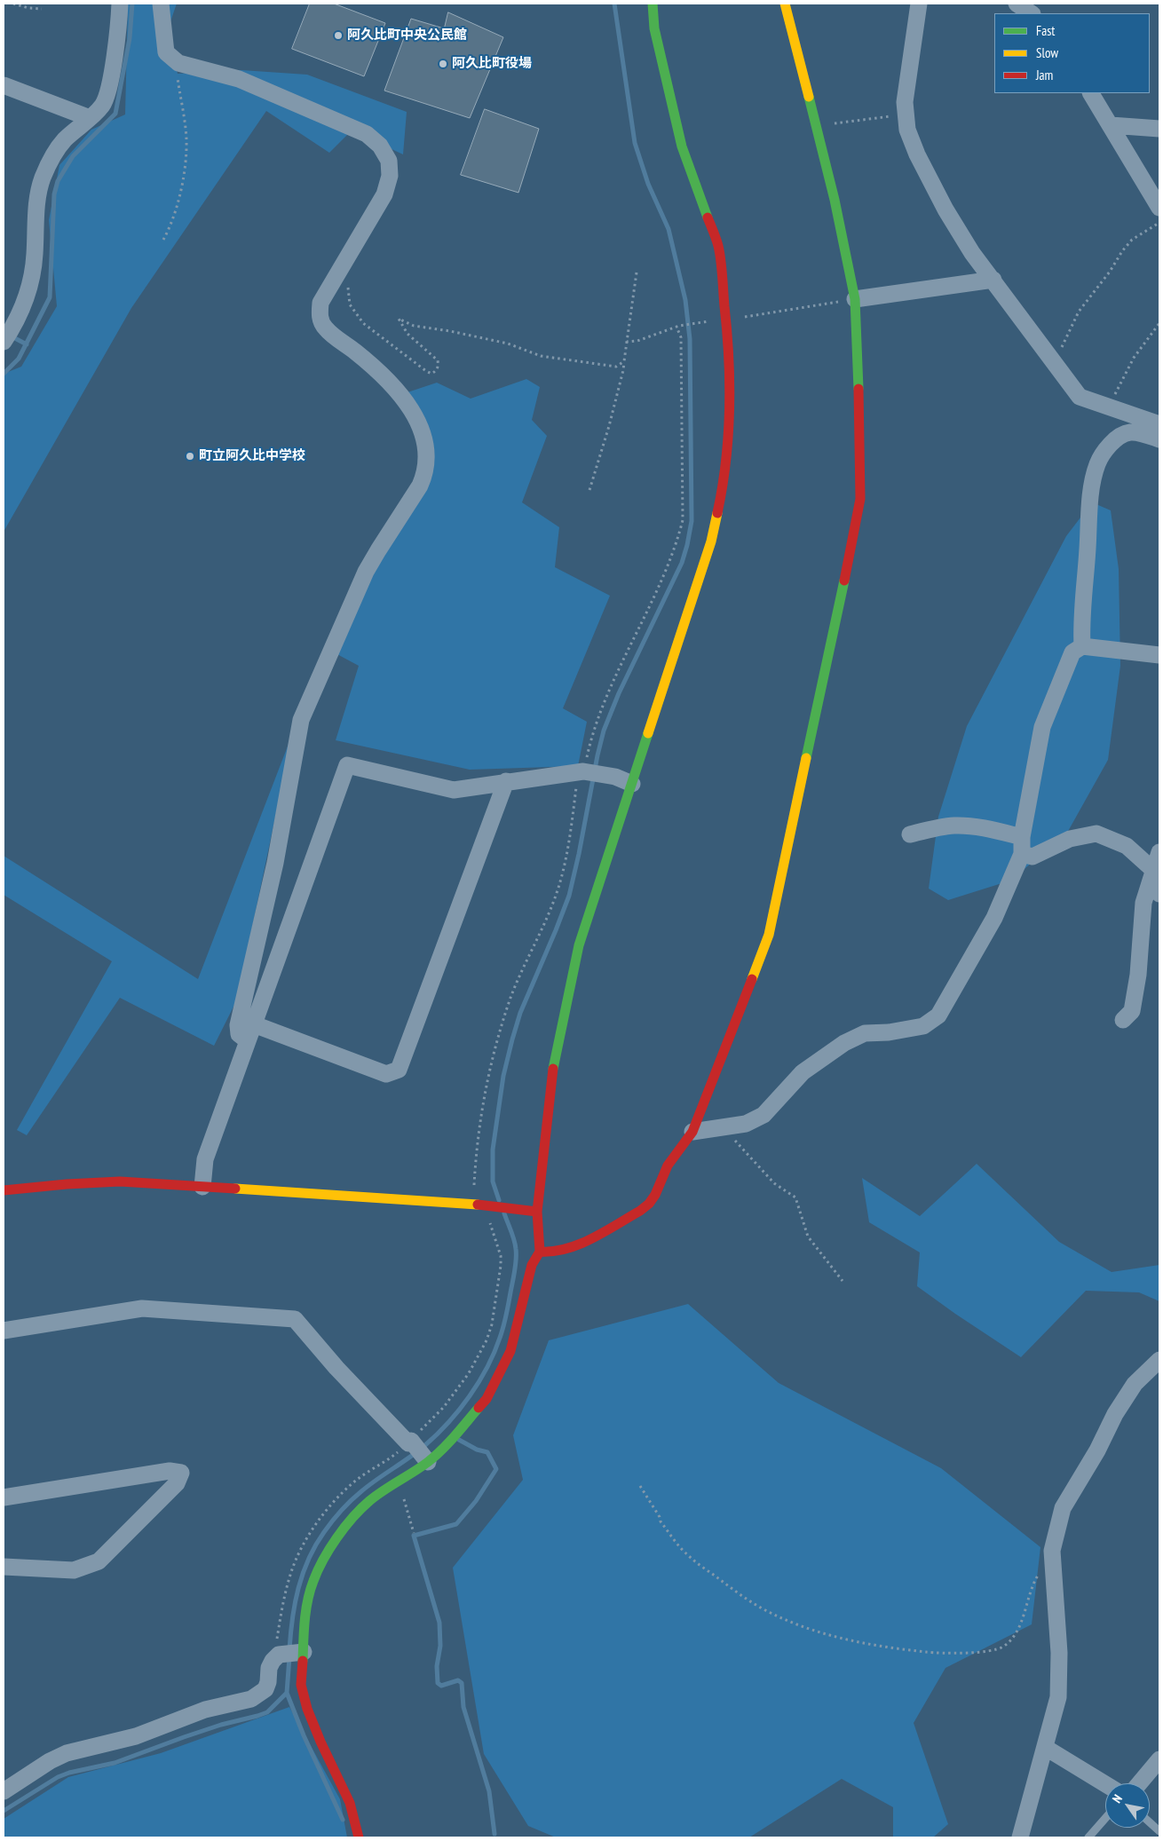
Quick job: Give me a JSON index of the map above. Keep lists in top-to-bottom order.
{
  "places": ["阿久比町中央公民館", "阿久比町役場", "町立阿久比中学校"],
  "legend": ["Fast", "Slow", "Jam"],
  "north": "top left"
}
